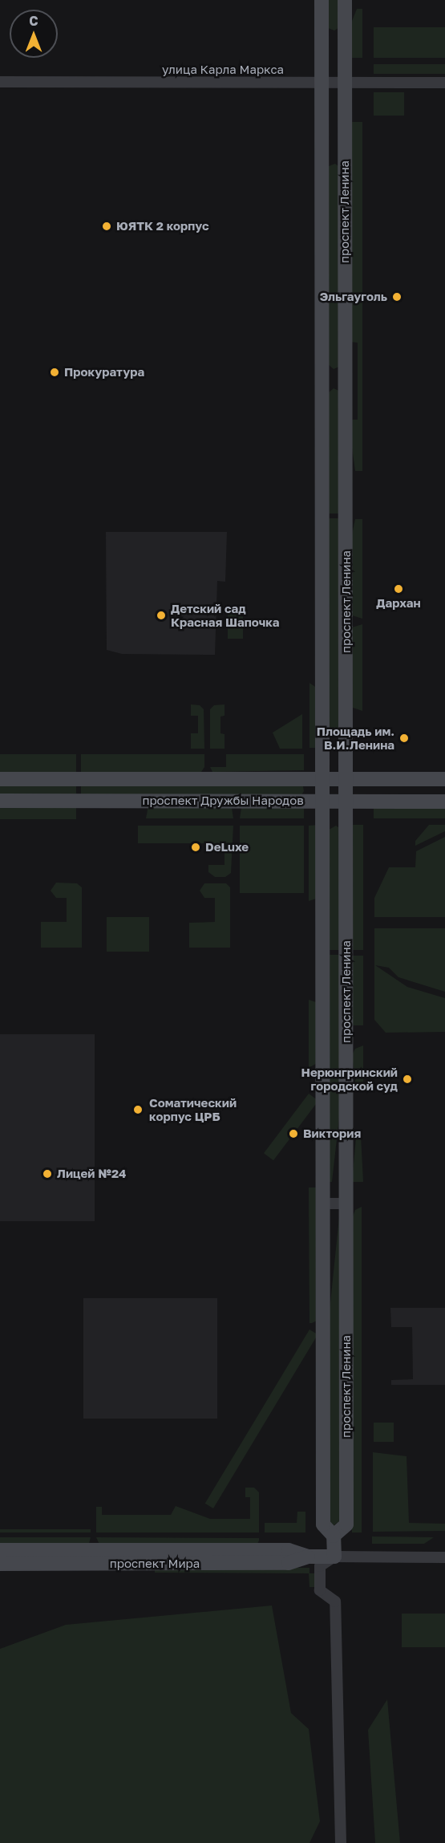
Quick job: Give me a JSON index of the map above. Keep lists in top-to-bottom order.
{
  "streets": {
    "street": [
      "улица Карла Маркса",
      "проспект Ленина",
      "проспект Дружбы Народов",
      "проспект Мира"
    ]
  },
  "crossings": [
    ["улица Карла Маркса", "проспект Ленина"],
    ["проспект Ленина", "проспект Дружбы Народов"],
    ["проспект Ленина", "проспект Мира"]
  ],
  "places": [
    "ЮЯТК 2 корпус",
    "Эльгауголь",
    "Прокуратура",
    "Дархан",
    "Детский сад Красная Шапочка",
    "Площадь им. В.И.Ленина",
    "DeLuxe",
    "Нерюнгринский городской суд",
    "Соматический корпус ЦРБ",
    "Виктория",
    "Лицей №24"
  ],
  "north": "top"
}
